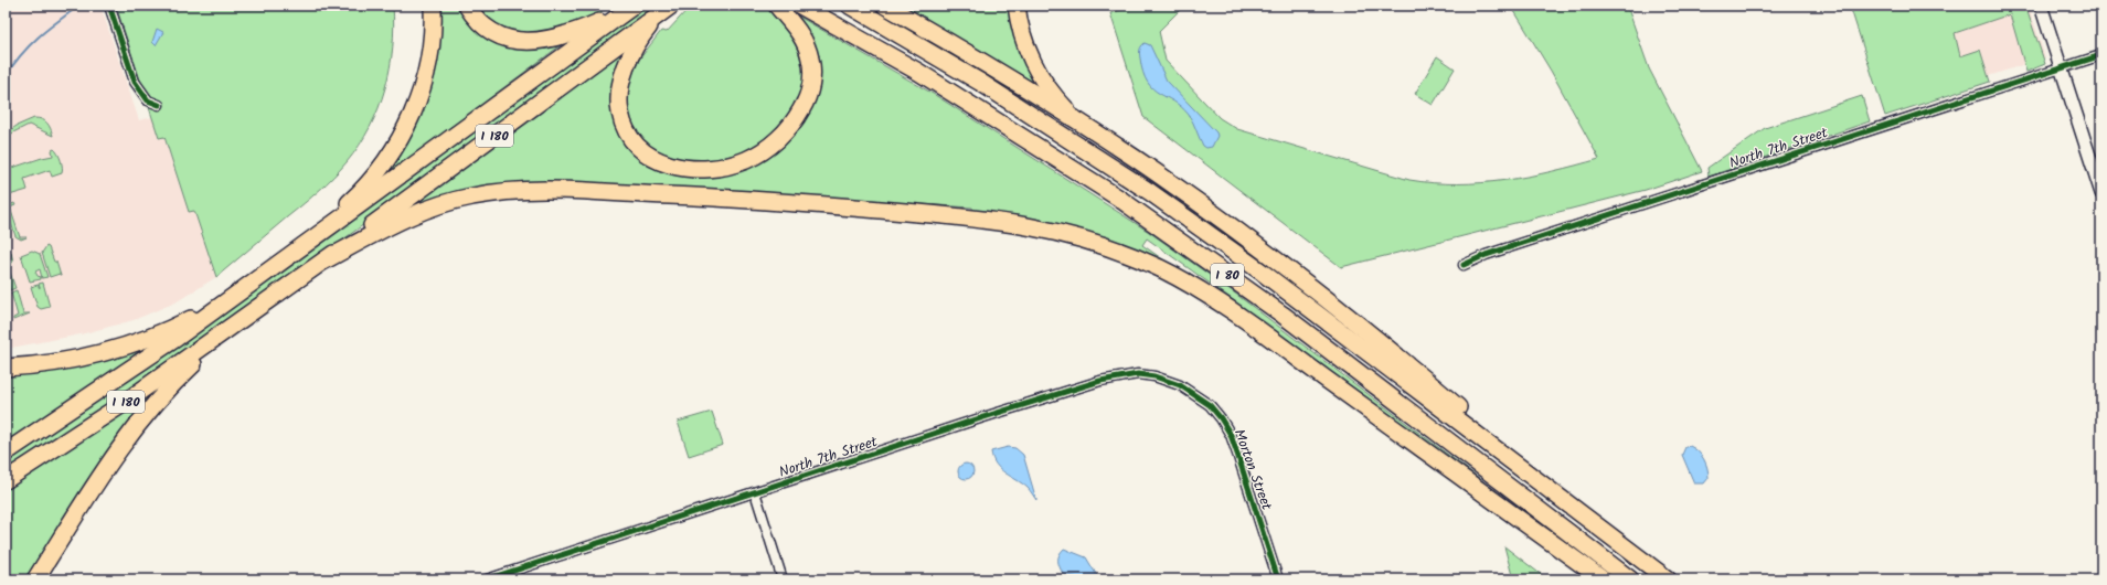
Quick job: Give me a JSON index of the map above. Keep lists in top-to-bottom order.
{
  "streets": {
    "highway": ["I 180", "I 80"],
    "street": ["North 7th Street", "Morton Street"]
  },
  "crossings": [
    ["North 7th Street", "Morton Street"]
  ]
}
